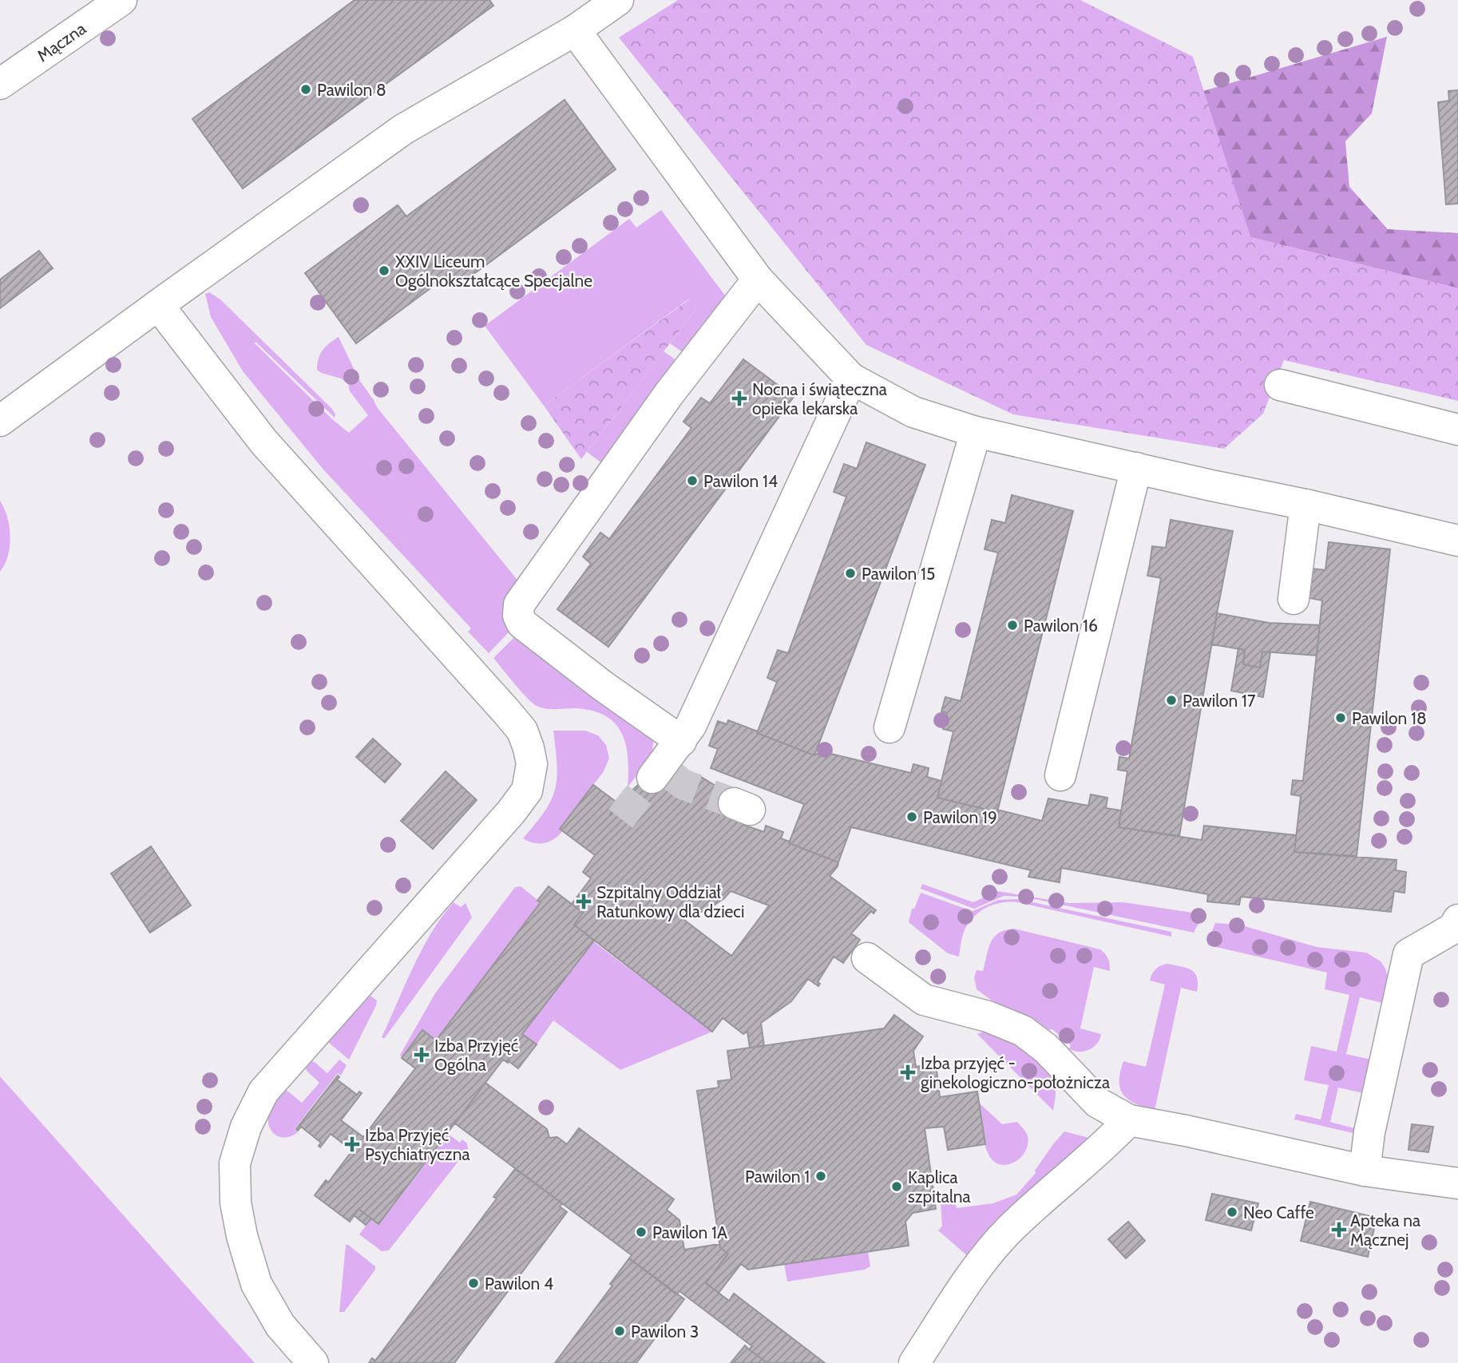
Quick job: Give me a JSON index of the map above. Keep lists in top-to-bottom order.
{
  "streets": {
    "street": ["Mączna"]
  },
  "places": {
    "other": [
      "Pawilon 8",
      "XXIV Liceum Ogólnokształcące Specjalne",
      "Pawilon 14",
      "Pawilon 15",
      "Pawilon 16",
      "Pawilon 17",
      "Pawilon 18",
      "Pawilon 19",
      "Pawilon 1",
      "Kaplica szpitalna",
      "Neo Caffe",
      "Pawilon 1A",
      "Pawilon 4",
      "Pawilon 3"
    ],
    "health": [
      "Nocna i świąteczna opieka lekarska",
      "Szpitalny Oddział Ratunkowy dla dzieci",
      "Izba Przyjęć Ogólna",
      "Izba przyjęć - ginekologiczno-położnicza",
      "Izba Przyjęć Psychiatryczna",
      "Apteka na Mącznej"
    ]
  }
}
